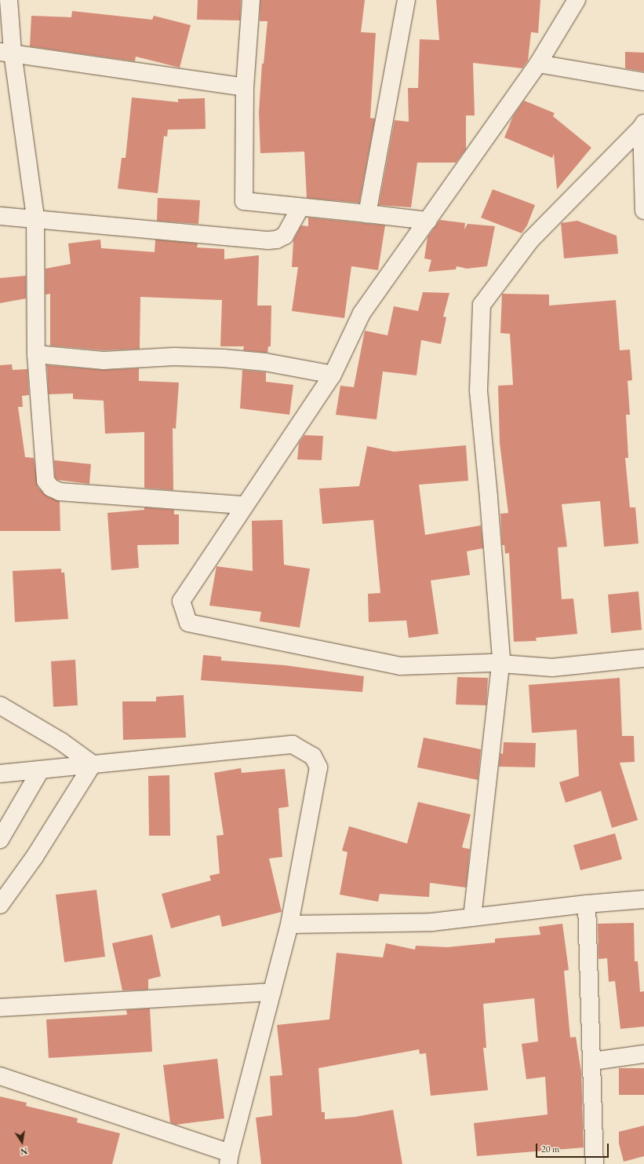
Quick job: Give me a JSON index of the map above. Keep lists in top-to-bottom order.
{
  "scale_bar": "20 m",
  "north": "bottom"
}
